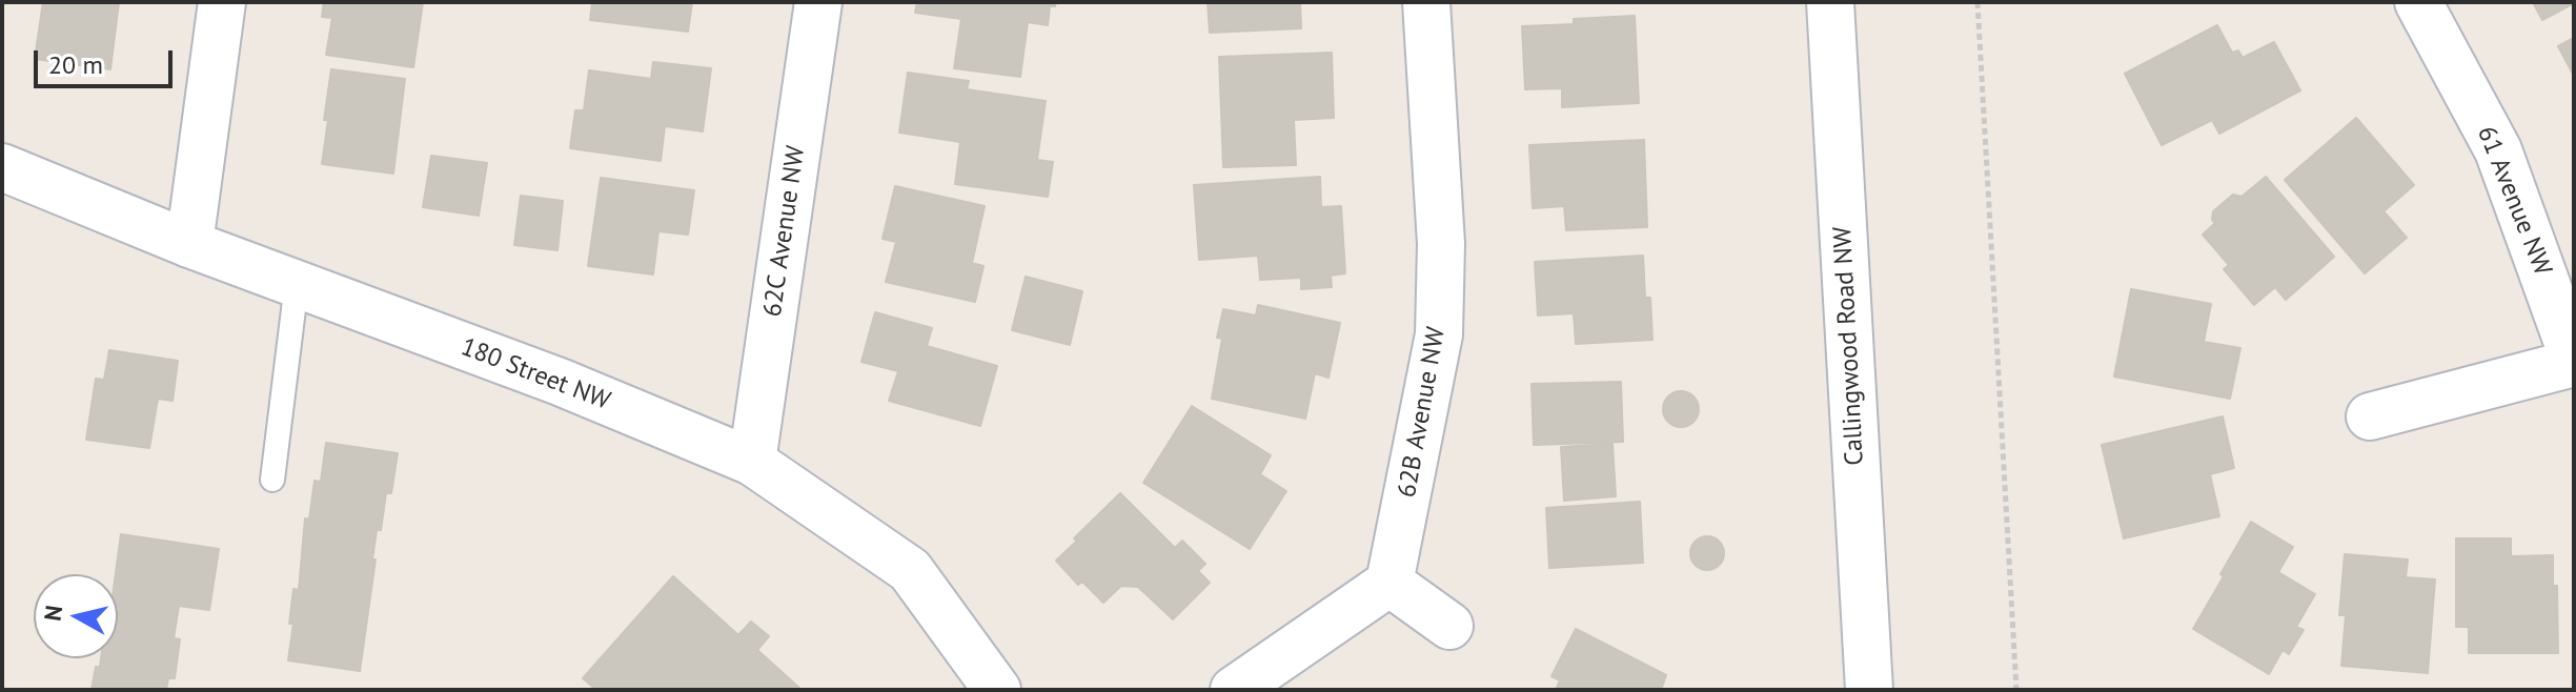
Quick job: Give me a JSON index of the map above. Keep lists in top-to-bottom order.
{
  "streets": {
    "street": [
      "61 Avenue NW",
      "62C Avenue NW",
      "Callingwood Road NW",
      "180 Street NW",
      "62B Avenue NW"
    ]
  },
  "crossings": [
    ["62C Avenue NW", "180 Street NW"]
  ],
  "scale_bar": "20 m",
  "north": "left"
}
